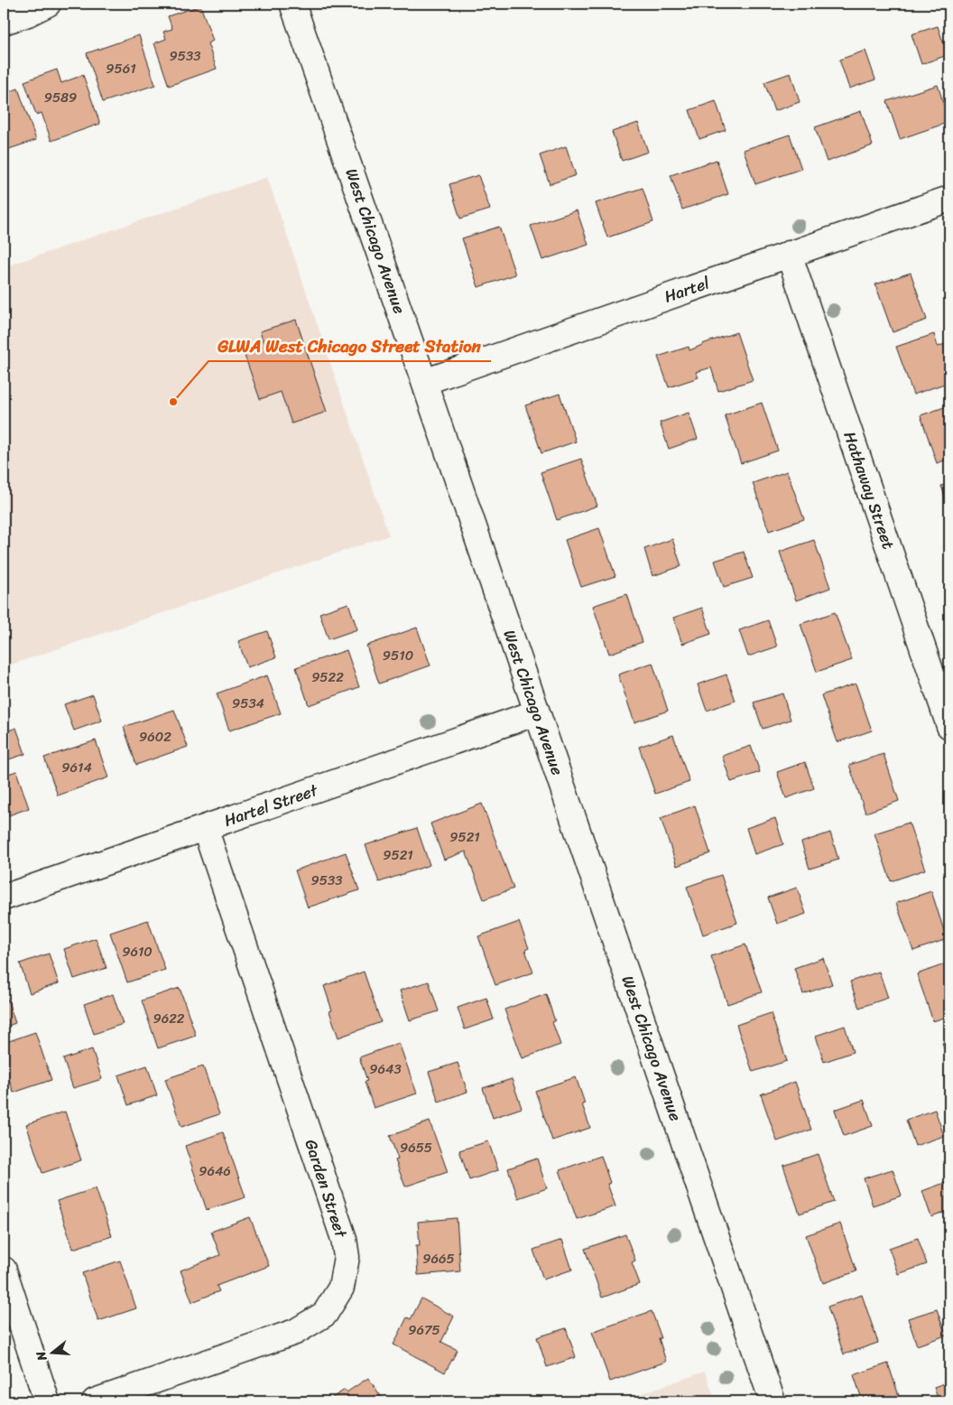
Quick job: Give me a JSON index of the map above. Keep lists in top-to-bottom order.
{
  "streets": {
    "street": [
      "West Chicago Avenue",
      "Hartel",
      "Hathaway Street",
      "Hartel Street",
      "Garden Street"
    ]
  },
  "crossings": [
    ["West Chicago Avenue", "Hartel"],
    ["West Chicago Avenue", "Hartel Street"],
    ["Hartel", "Hathaway Street"],
    ["Hartel Street", "Garden Street"]
  ],
  "places": ["GLWA West Chicago Street Station"],
  "house_numbers": [
    "9533",
    "9561",
    "9589",
    "9510",
    "9522",
    "9534",
    "9602",
    "9614",
    "9521",
    "9521",
    "9533",
    "9610",
    "9622",
    "9643",
    "9655",
    "9646",
    "9665",
    "9675"
  ],
  "north": "left"
}
